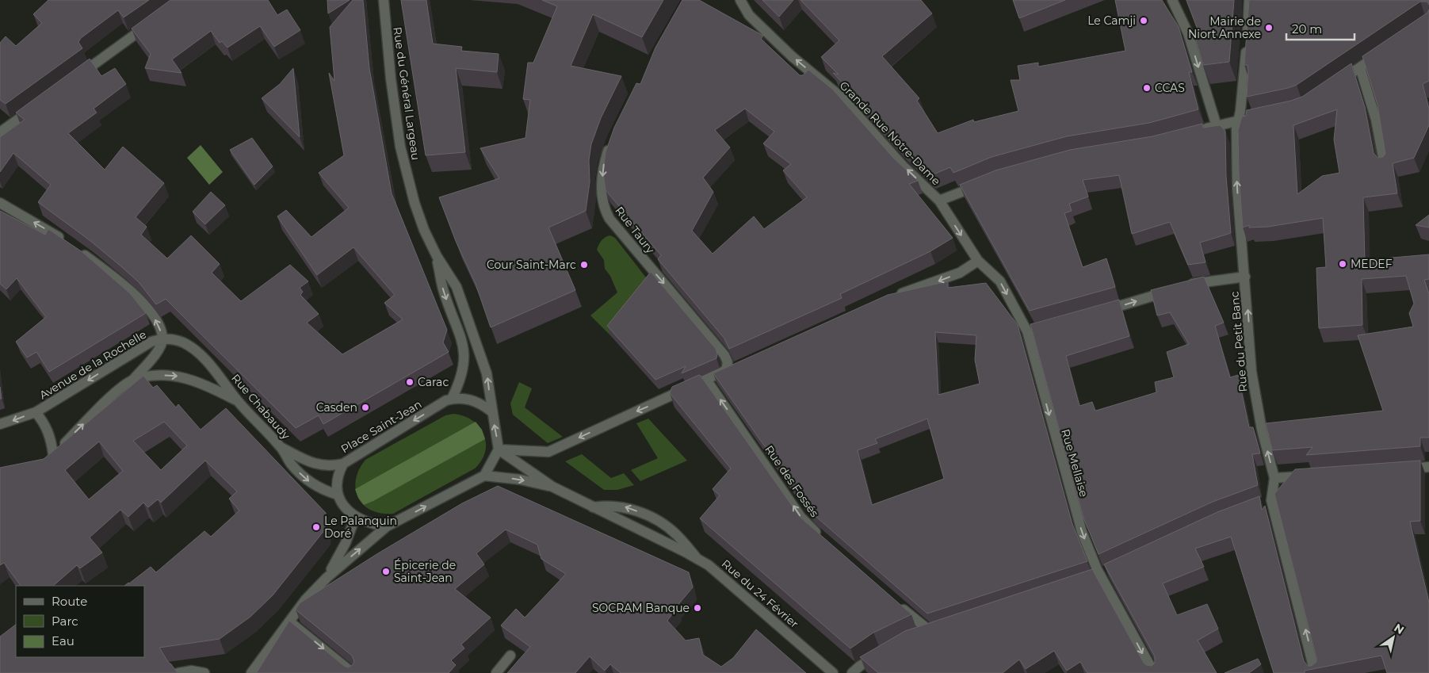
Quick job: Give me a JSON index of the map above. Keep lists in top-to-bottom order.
{
  "streets": {
    "street": [
      "Rue du Général Largeau",
      "Grande Rue Notre-Dame",
      "Rue Taury",
      "Rue du Petit Banc",
      "Avenue de la Rochelle",
      "Rue Chabaudy",
      "Place Saint-Jean",
      "Rue Mellaise",
      "Rue des Fossés",
      "Rue du 24 Février"
    ]
  },
  "crossings": [
    ["Rue du Général Largeau", "Place Saint-Jean"],
    ["Grande Rue Notre-Dame", "Rue Mellaise"],
    ["Avenue de la Rochelle", "Rue Chabaudy"],
    ["Rue Chabaudy", "Place Saint-Jean"]
  ],
  "one_way": [
    "Rue Taury",
    "Rue du Petit Banc",
    "Rue Mellaise",
    "Rue des Fossés"
  ],
  "places": [
    "Le Camji",
    "Mairie de Niort Annexe",
    "CCAS",
    "MEDEF",
    "Cour Saint-Marc",
    "Carac",
    "Casden",
    "Le Palanquin Doré",
    "Épicerie de Saint-Jean",
    "SOCRAM Banque"
  ],
  "legend": ["Route", "Parc", "Eau"],
  "scale_bar": "20 m",
  "north": "top right"
}
